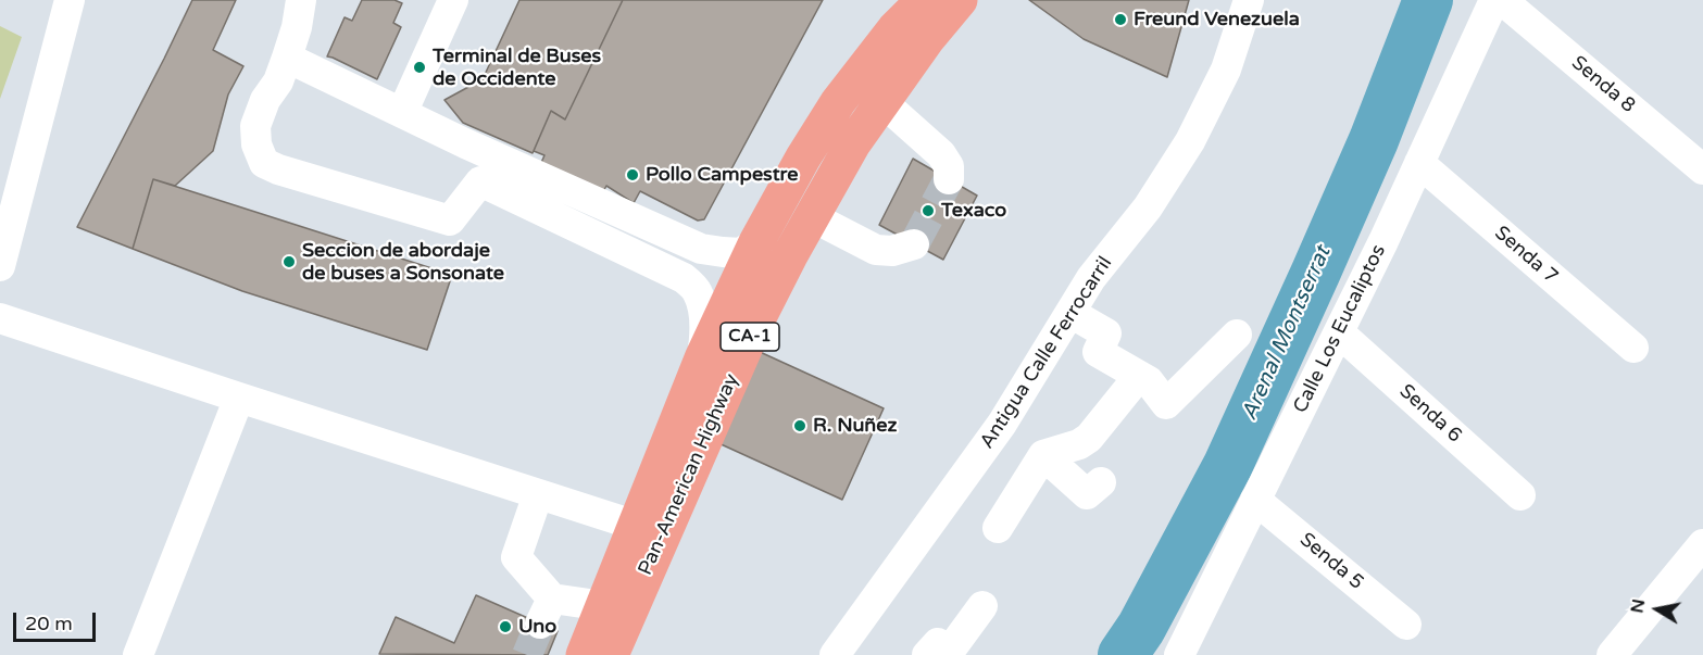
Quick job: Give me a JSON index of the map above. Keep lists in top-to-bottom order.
{
  "streets": {
    "highway": ["CA-1", "Pan-American Highway"],
    "street": [
      "Senda 8",
      "Senda 7",
      "Calle Los Eucaliptos",
      "Antigua Calle Ferrocarril",
      "Senda 6",
      "Senda 5"
    ]
  },
  "crossings": [
    ["Senda 7", "Calle Los Eucaliptos"],
    ["Calle Los Eucaliptos", "Senda 6"],
    ["Calle Los Eucaliptos", "Senda 5"]
  ],
  "water": ["Arenal Montserrat"],
  "places": [
    "Freund Venezuela",
    "Terminal de Buses de Occidente",
    "Pollo Campestre",
    "Texaco",
    "Seccion de abordaje de buses a Sonsonate",
    "R. Nuñez",
    "Uno"
  ],
  "scale_bar": "20 m",
  "north": "left"
}
